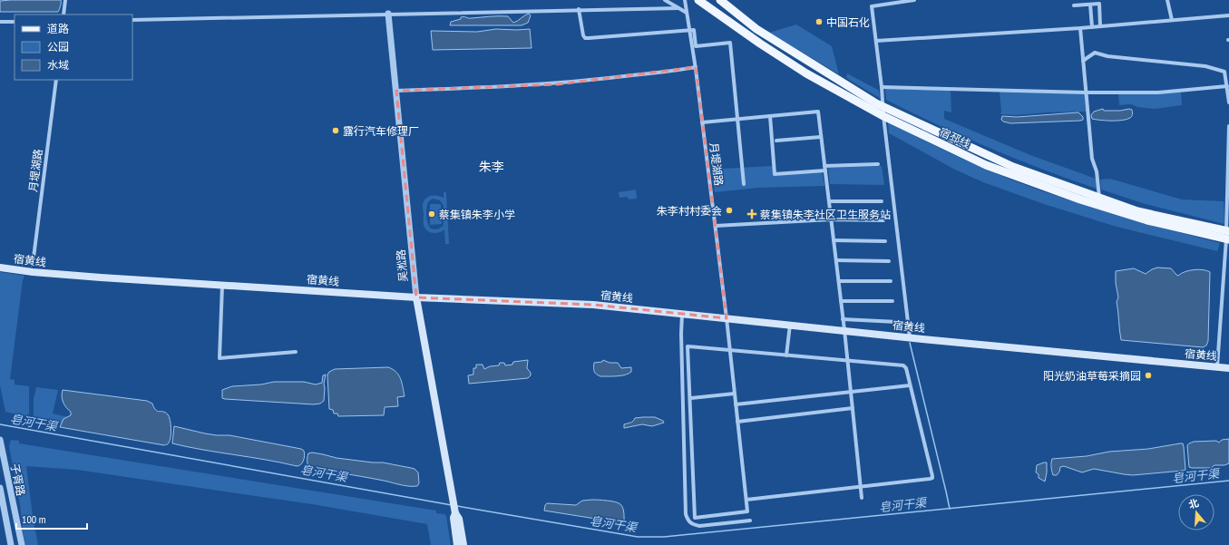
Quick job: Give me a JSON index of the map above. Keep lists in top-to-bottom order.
{
  "streets": {
    "main road": ["宿邳线", "宿黄线", "吴淞路"],
    "street": ["月堤湖路", "子胥路"]
  },
  "crossings": [
    ["月堤湖路", "宿黄线"],
    ["宿黄线", "吴淞路"]
  ],
  "districts": ["朱李"],
  "water": ["皂河干渠"],
  "places": {
    "other": [
      "中国石化",
      "露行汽车修理厂",
      "朱李村村委会",
      "蔡集镇朱李小学",
      "阳光奶油草莓采摘园"
    ],
    "health": ["蔡集镇朱李社区卫生服务站"]
  },
  "legend": ["道路", "公园", "水域"],
  "scale_bar": "100 m",
  "north": "top"
}
